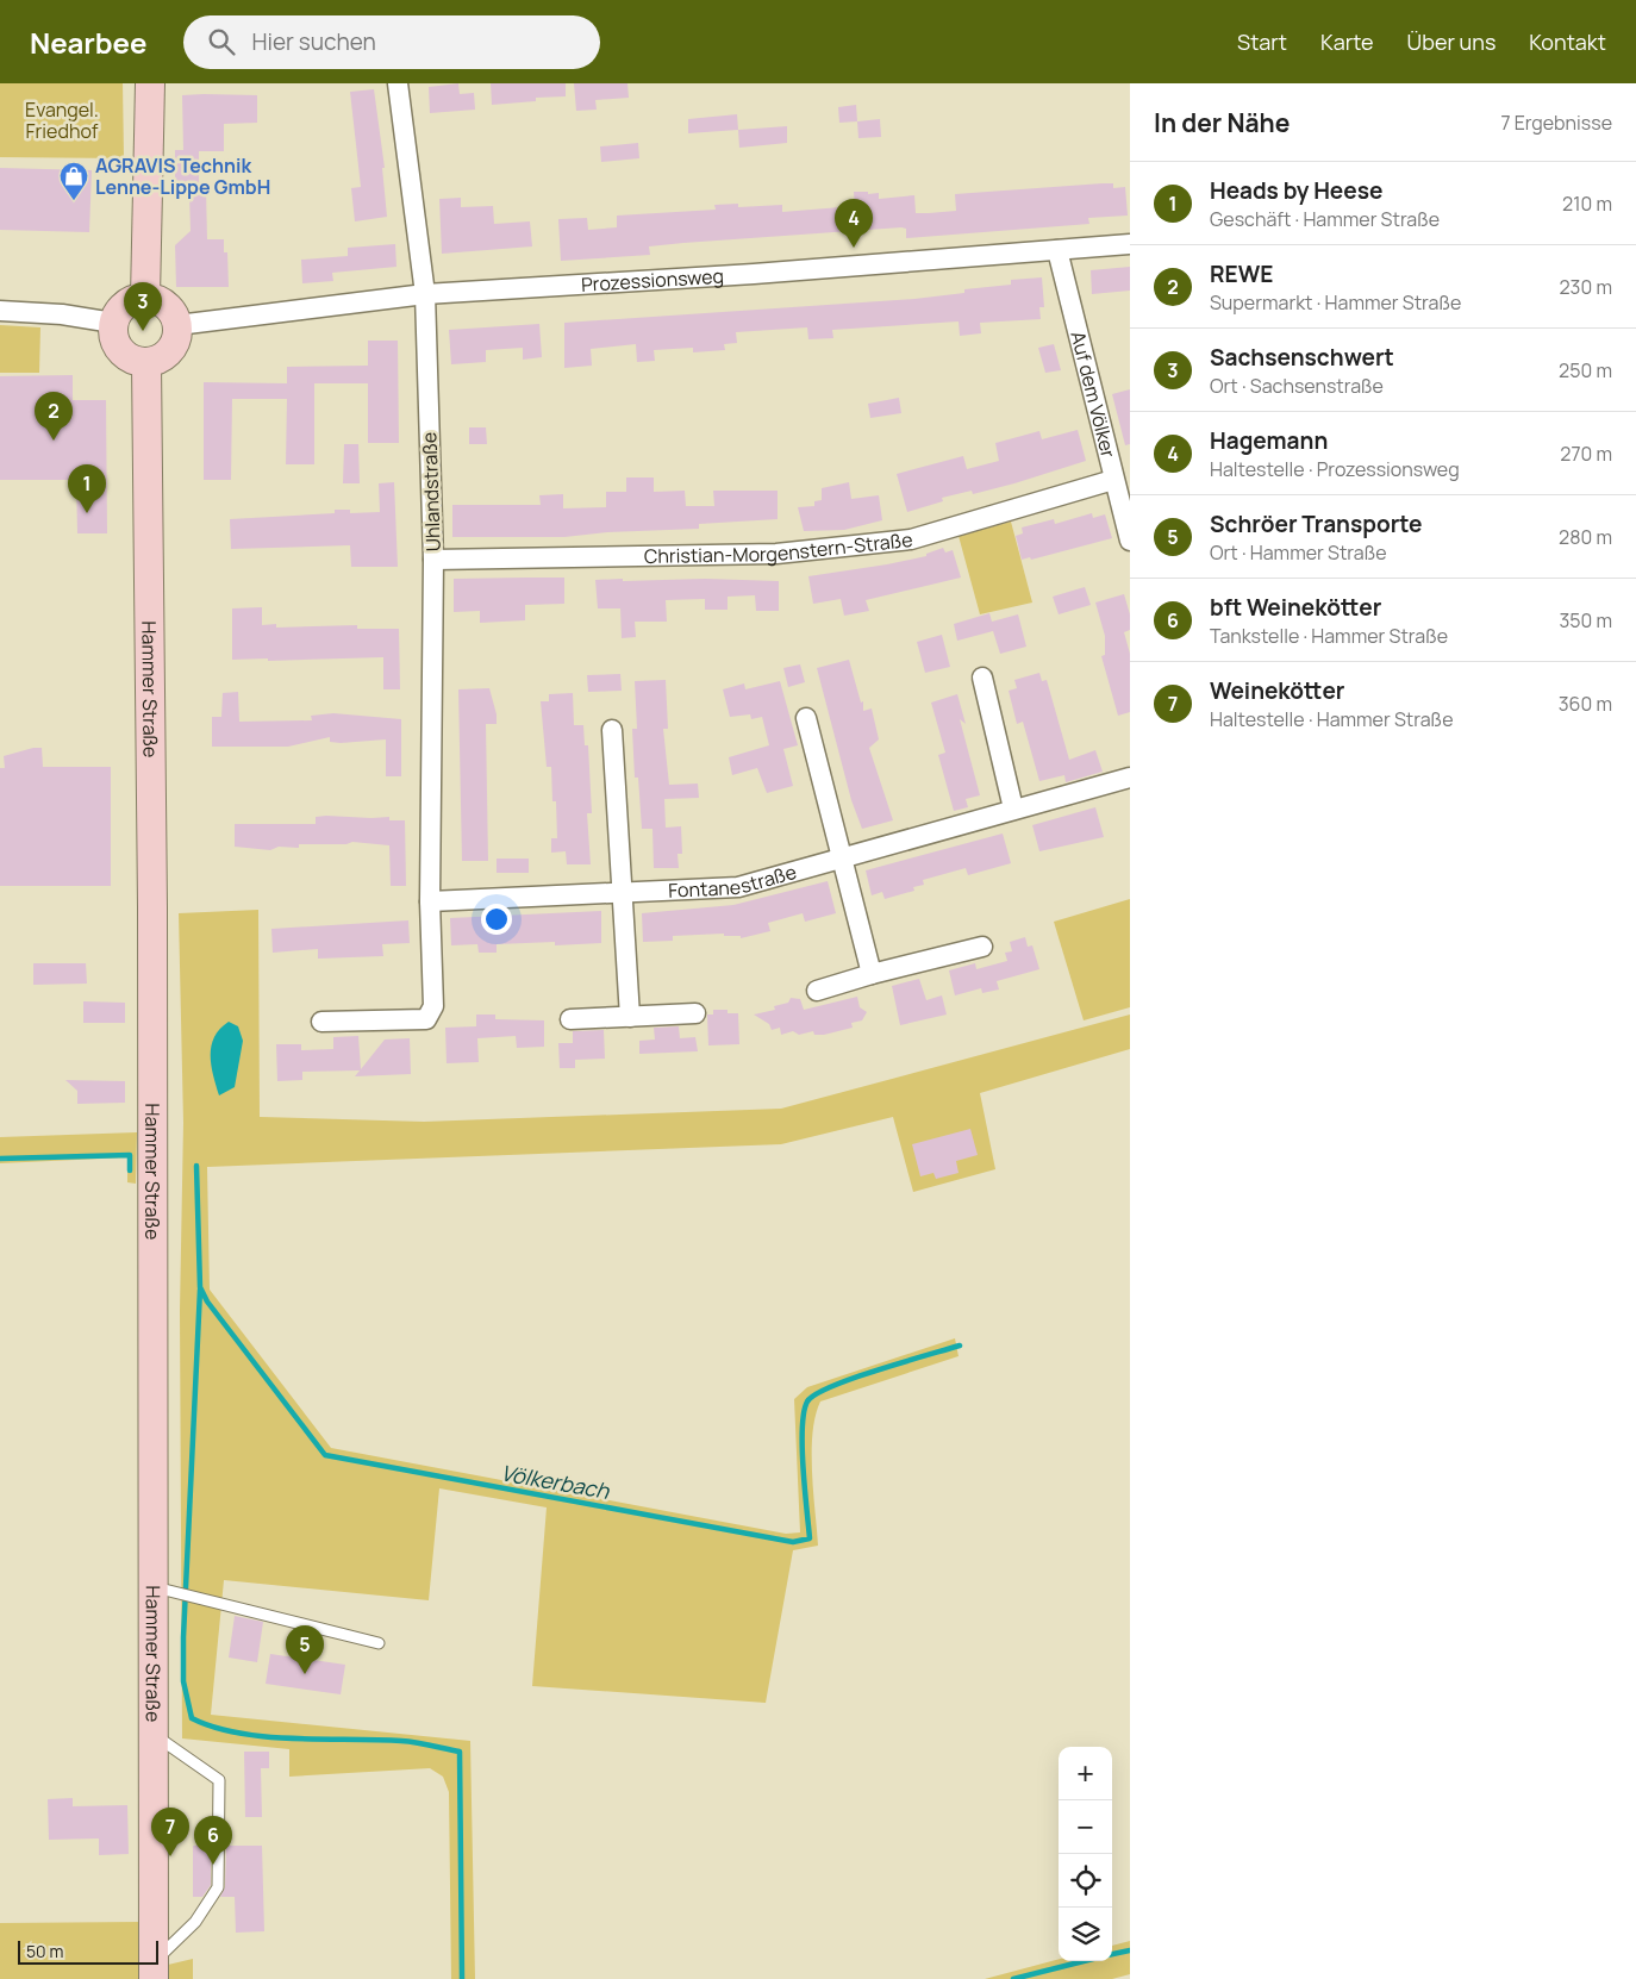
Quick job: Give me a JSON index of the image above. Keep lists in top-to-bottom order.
{
  "streets": {
    "main road": ["Hammer Straße"],
    "street": [
      "Prozessionsweg",
      "Auf dem Völker",
      "Uhlandstraße",
      "Christian-Morgenstern-Straße",
      "Fontanestraße"
    ]
  },
  "crossings": [
    ["Prozessionsweg", "Auf dem Völker"],
    ["Prozessionsweg", "Uhlandstraße"],
    ["Prozessionsweg", "Hammer Straße"],
    ["Auf dem Völker", "Christian-Morgenstern-Straße"],
    ["Uhlandstraße", "Christian-Morgenstern-Straße"],
    ["Uhlandstraße", "Fontanestraße"]
  ],
  "water": ["Völkerbach"],
  "parks": ["Evangel. Friedhof"],
  "places": {
    "shop": ["AGRAVIS Technik Lenne-Lippe GmbH"]
  },
  "scale_bar": "50 m",
  "page": {
    "header": "Nearbee",
    "search": "Hier suchen",
    "nav": [
      "Start",
      "Karte",
      "Über uns",
      "Kontakt"
    ],
    "heading": ["In der Nähe", "7 Ergebnisse"],
    "list": [
      {
        "mark": "1",
        "name": "Heads by Heese",
        "note": "Geschäft · Hammer Straße",
        "value": "210 m"
      },
      {
        "mark": "2",
        "name": "REWE",
        "note": "Supermarkt · Hammer Straße",
        "value": "230 m"
      },
      {
        "mark": "3",
        "name": "Sachsenschwert",
        "note": "Ort · Sachsenstraße",
        "value": "250 m"
      },
      {
        "mark": "4",
        "name": "Hagemann",
        "note": "Haltestelle · Prozessionsweg",
        "value": "270 m"
      },
      {
        "mark": "5",
        "name": "Schröer Transporte",
        "note": "Ort · Hammer Straße",
        "value": "280 m"
      },
      {
        "mark": "6",
        "name": "bft Weinekötter",
        "note": "Tankstelle · Hammer Straße",
        "value": "350 m"
      },
      {
        "mark": "7",
        "name": "Weinekötter",
        "note": "Haltestelle · Hammer Straße",
        "value": "360 m"
      }
    ],
    "pins": [
      "4",
      "3",
      "2",
      "1",
      "5",
      "7",
      "6"
    ],
    "map_buttons": ["+", "−"],
    "scale": "50 m"
  }
}
